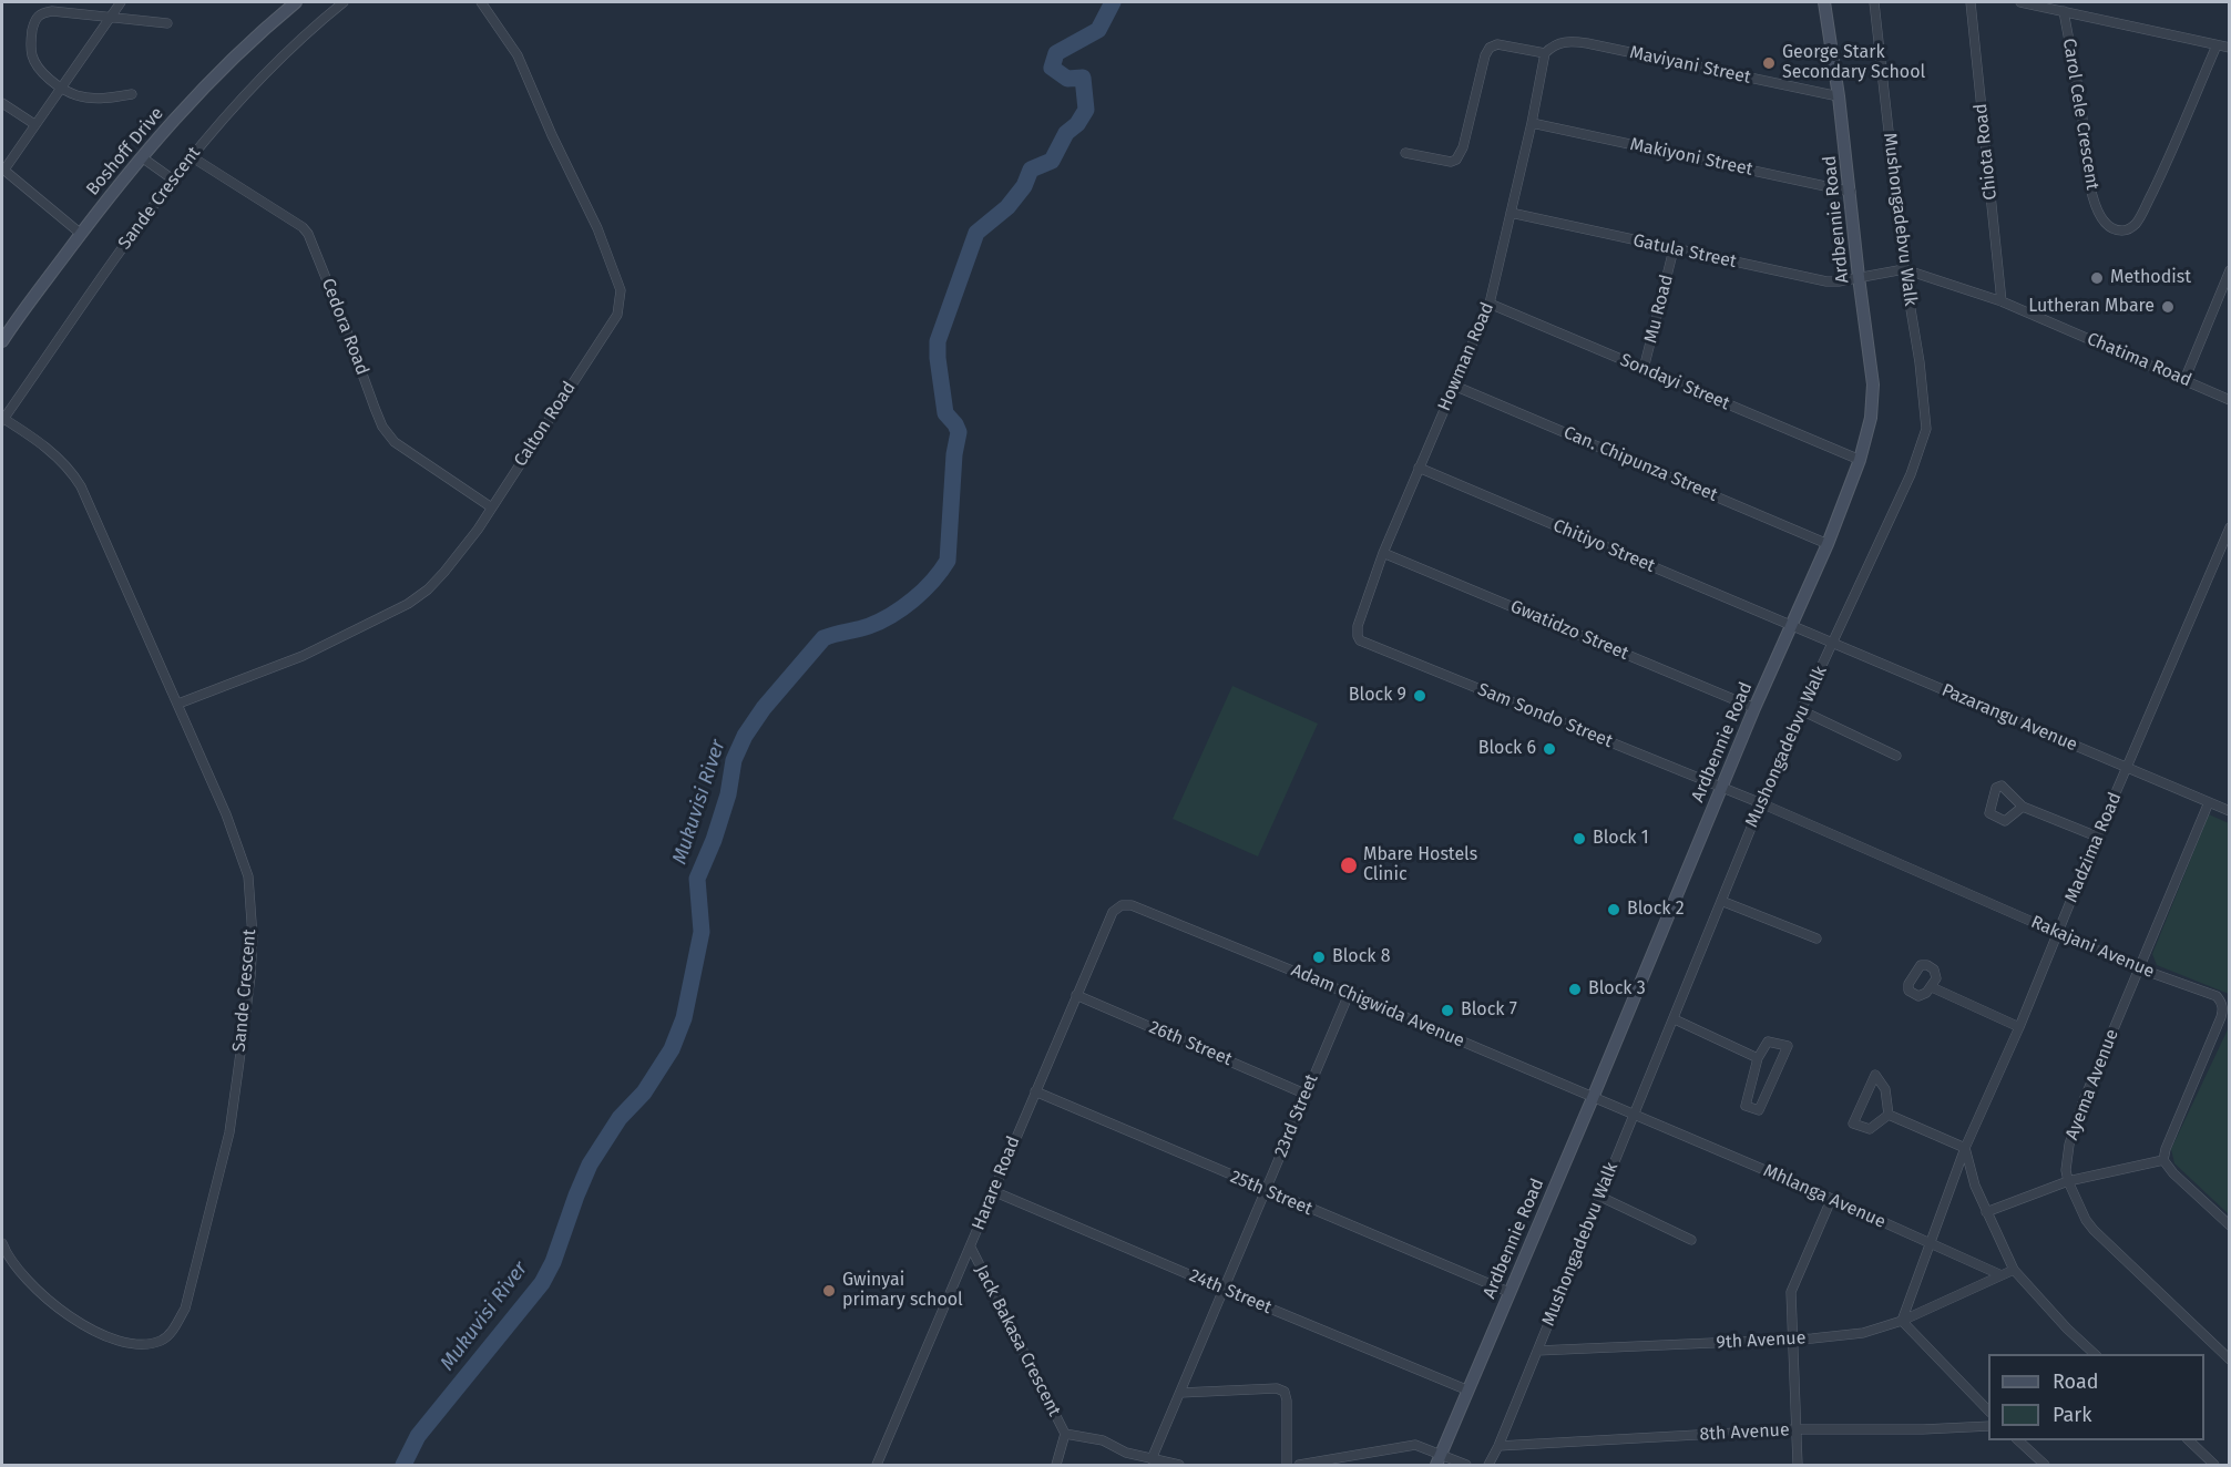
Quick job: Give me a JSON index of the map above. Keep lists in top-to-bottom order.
{
  "streets": {
    "main road": ["Boshoff Drive", "Ardbennie Road"],
    "street": [
      "Maviyani Street",
      "Carol Cele Crescent",
      "Chiota Road",
      "Makiyoni Street",
      "Sande Crescent",
      "Mushongadebvu Walk",
      "Gatula Street",
      "Mu Road",
      "Cedora Road",
      "Howman Road",
      "Chatima Road",
      "Sondayi Street",
      "Calton Road",
      "Can. Chipunza Street",
      "Chitiyo Street",
      "Gwatidzo Street",
      "Sam Sondo Street",
      "Pazarangu Avenue",
      "Madzima Road",
      "Rakajani Avenue",
      "Adam Chigwida Avenue",
      "26th Street",
      "Ayema Avenue",
      "23rd Street",
      "Harare Road",
      "25th Street",
      "Mhlanga Avenue",
      "24th Street",
      "Jack Bakasa Crescent",
      "9th Avenue",
      "8th Avenue"
    ]
  },
  "crossings": [
    ["Maviyani Street", "Ardbennie Road"],
    ["Maviyani Street", "Howman Road"],
    ["Chiota Road", "Chatima Road"],
    ["Makiyoni Street", "Ardbennie Road"],
    ["Makiyoni Street", "Howman Road"],
    ["Sande Crescent", "Cedora Road"],
    ["Sande Crescent", "Calton Road"],
    ["Ardbennie Road", "Gatula Street"],
    ["Ardbennie Road", "Chatima Road"],
    ["Ardbennie Road", "Sondayi Street"],
    ["Ardbennie Road", "Can. Chipunza Street"],
    ["Ardbennie Road", "Chitiyo Street"],
    ["Ardbennie Road", "Gwatidzo Street"],
    ["Ardbennie Road", "Sam Sondo Street"],
    ["Ardbennie Road", "Pazarangu Avenue"],
    ["Ardbennie Road", "Rakajani Avenue"],
    ["Ardbennie Road", "Adam Chigwida Avenue"],
    ["Ardbennie Road", "25th Street"],
    ["Ardbennie Road", "24th Street"],
    ["Mushongadebvu Walk", "Chatima Road"],
    ["Mushongadebvu Walk", "Pazarangu Avenue"],
    ["Mushongadebvu Walk", "Rakajani Avenue"],
    ["Mushongadebvu Walk", "Adam Chigwida Avenue"],
    ["Mushongadebvu Walk", "Mhlanga Avenue"],
    ["Mushongadebvu Walk", "9th Avenue"],
    ["Mushongadebvu Walk", "8th Avenue"],
    ["Gatula Street", "Mu Road"],
    ["Gatula Street", "Howman Road"],
    ["Gatula Street", "Chatima Road"],
    ["Mu Road", "Sondayi Street"],
    ["Cedora Road", "Calton Road"],
    ["Howman Road", "Sondayi Street"],
    ["Howman Road", "Can. Chipunza Street"],
    ["Howman Road", "Chitiyo Street"],
    ["Howman Road", "Gwatidzo Street"],
    ["Howman Road", "Sam Sondo Street"],
    ["Chitiyo Street", "Pazarangu Avenue"],
    ["Sam Sondo Street", "Rakajani Avenue"],
    ["Pazarangu Avenue", "Madzima Road"],
    ["Pazarangu Avenue", "Ayema Avenue"],
    ["Madzima Road", "Rakajani Avenue"],
    ["Madzima Road", "Mhlanga Avenue"],
    ["Rakajani Avenue", "Ayema Avenue"],
    ["Adam Chigwida Avenue", "23rd Street"],
    ["Adam Chigwida Avenue", "Harare Road"],
    ["Adam Chigwida Avenue", "Mhlanga Avenue"],
    ["26th Street", "23rd Street"],
    ["26th Street", "Harare Road"],
    ["23rd Street", "25th Street"],
    ["23rd Street", "24th Street"],
    ["23rd Street", "Jack Bakasa Crescent"],
    ["Harare Road", "25th Street"],
    ["Harare Road", "24th Street"],
    ["Harare Road", "Jack Bakasa Crescent"],
    ["Mhlanga Avenue", "9th Avenue"]
  ],
  "water": ["Mukuvisi River"],
  "places": [
    "George Stark Secondary School",
    "Methodist",
    "Lutheran Mbare",
    "Block 9",
    "Block 6",
    "Block 1",
    "Mbare Hostels Clinic",
    "Block 2",
    "Block 8",
    "Block 3",
    "Block 7",
    "Gwinyai primary school"
  ],
  "legend": ["Road", "Park"]
}
